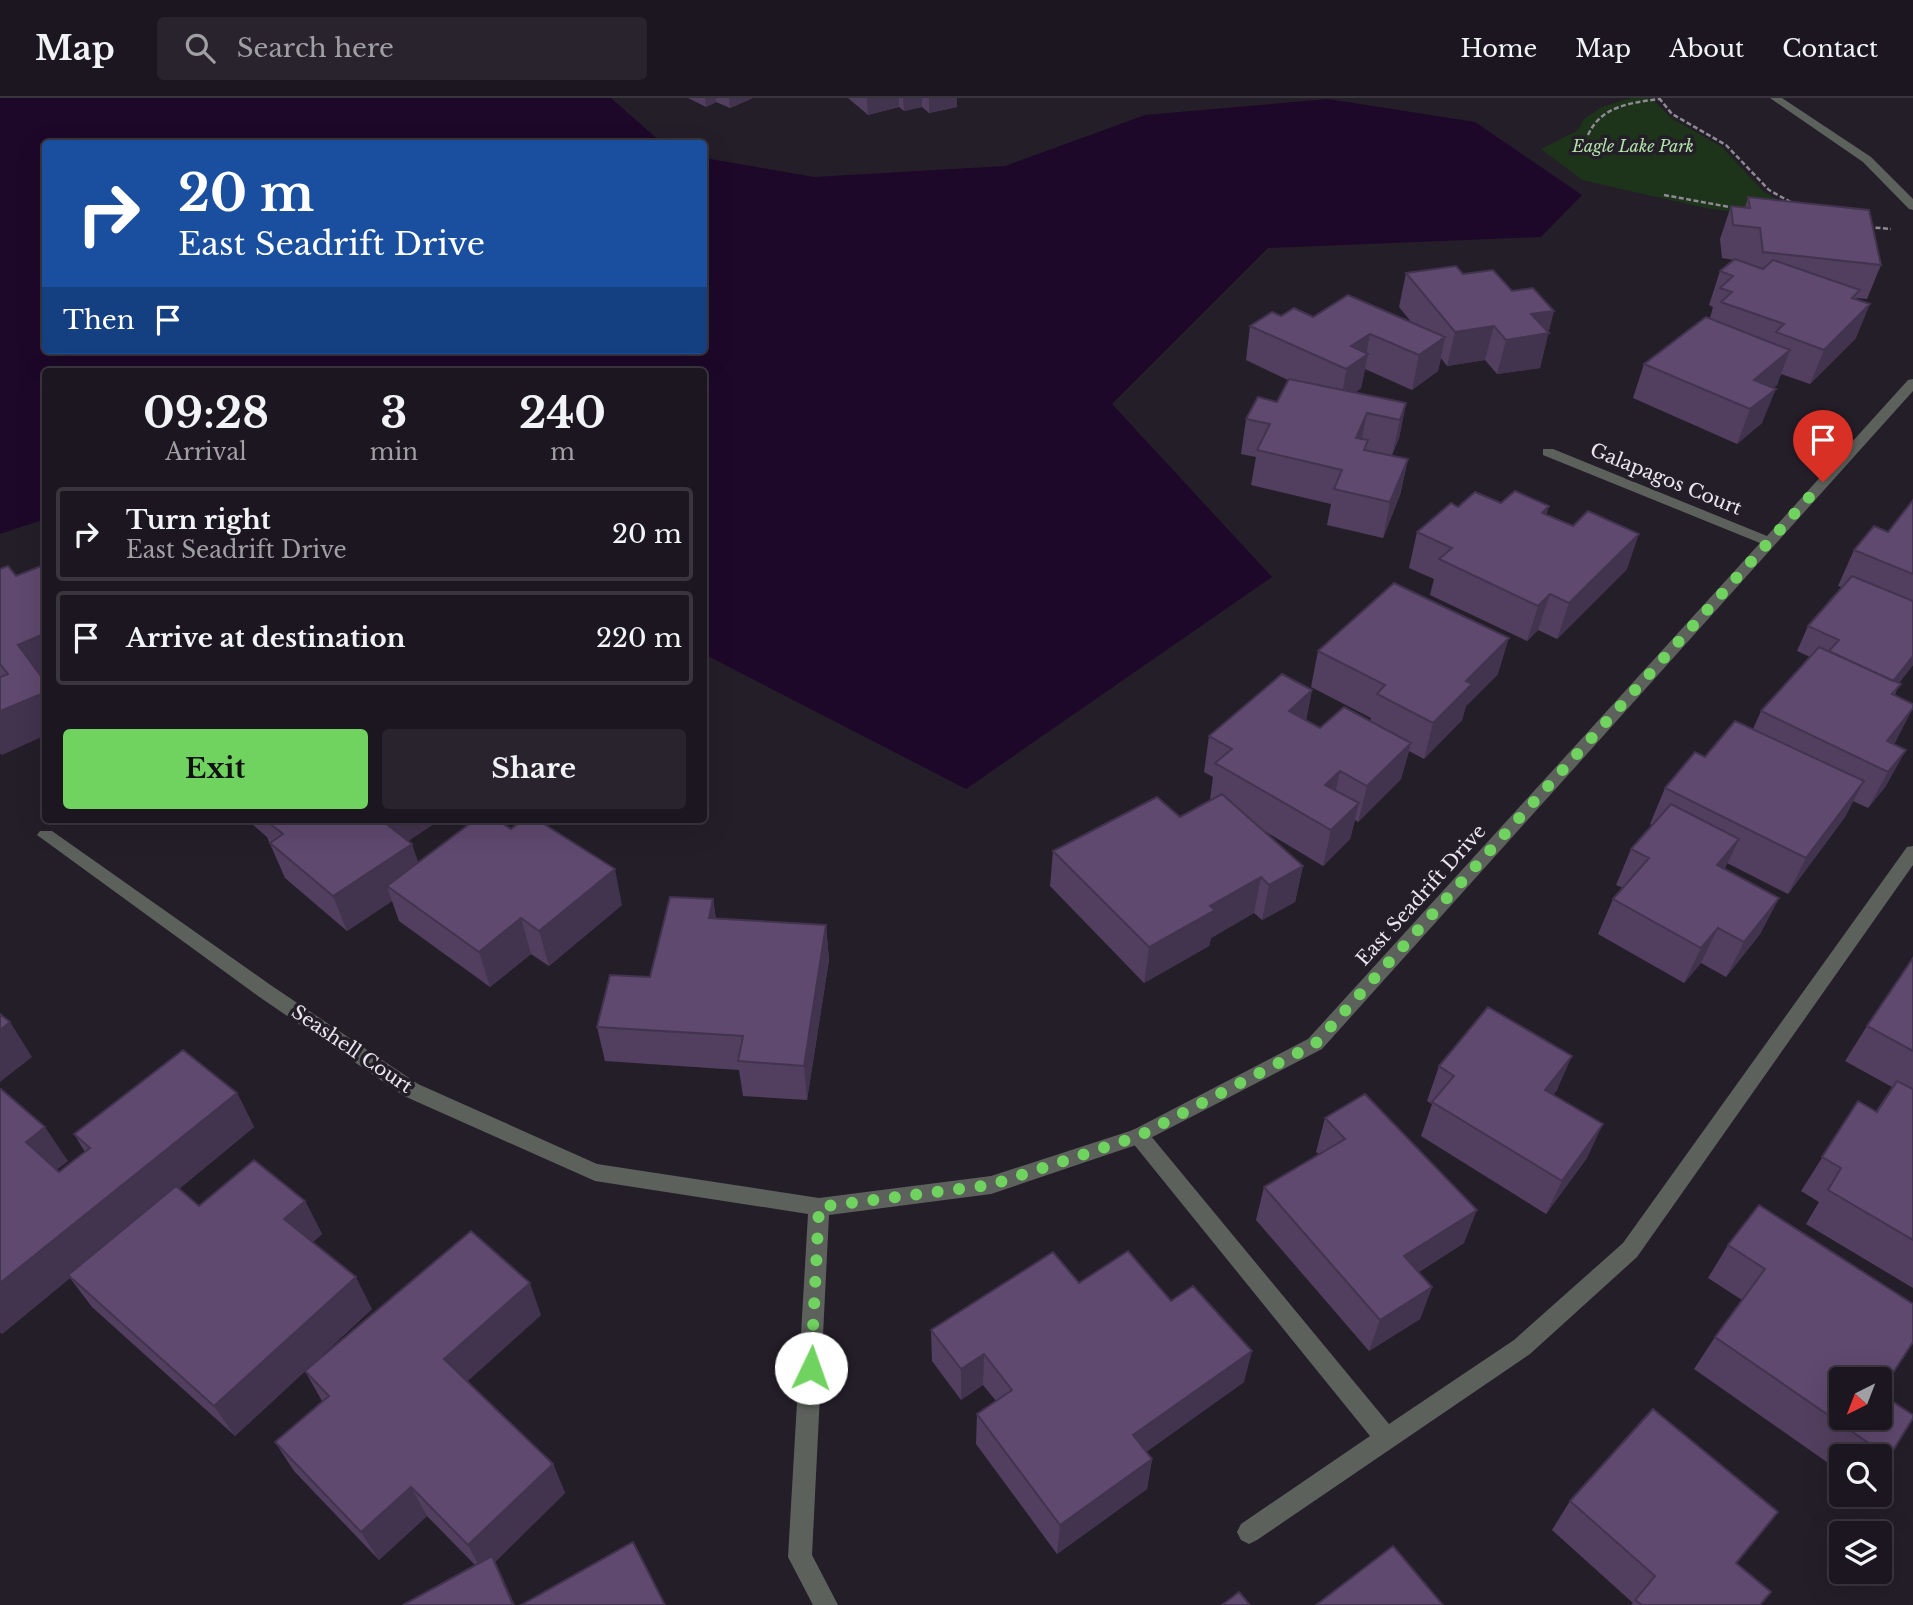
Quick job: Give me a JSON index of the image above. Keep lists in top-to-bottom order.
{
  "streets": {
    "street": ["Galapagos Court", "East Seadrift Drive", "Seashell Court"]
  },
  "crossings": [
    ["Galapagos Court", "East Seadrift Drive"],
    ["East Seadrift Drive", "Seashell Court"]
  ],
  "parks": ["Eagle Lake Park"],
  "north": "bottom left",
  "page": {
    "header": "Map",
    "search": "Search here",
    "nav": [
      "Home",
      "Map",
      "About",
      "Contact"
    ],
    "turn": ["20 m", "East Seadrift Drive"],
    "then": "Then",
    "eta": [
      "09:28",
      "Arrival",
      "3",
      "min",
      "240",
      "m"
    ],
    "list": [
      {
        "name": "Turn right",
        "note": "East Seadrift Drive",
        "value": "20 m"
      },
      {
        "name": "Arrive at destination",
        "value": "220 m"
      }
    ],
    "buttons": ["Exit", "Share"]
  }
}
